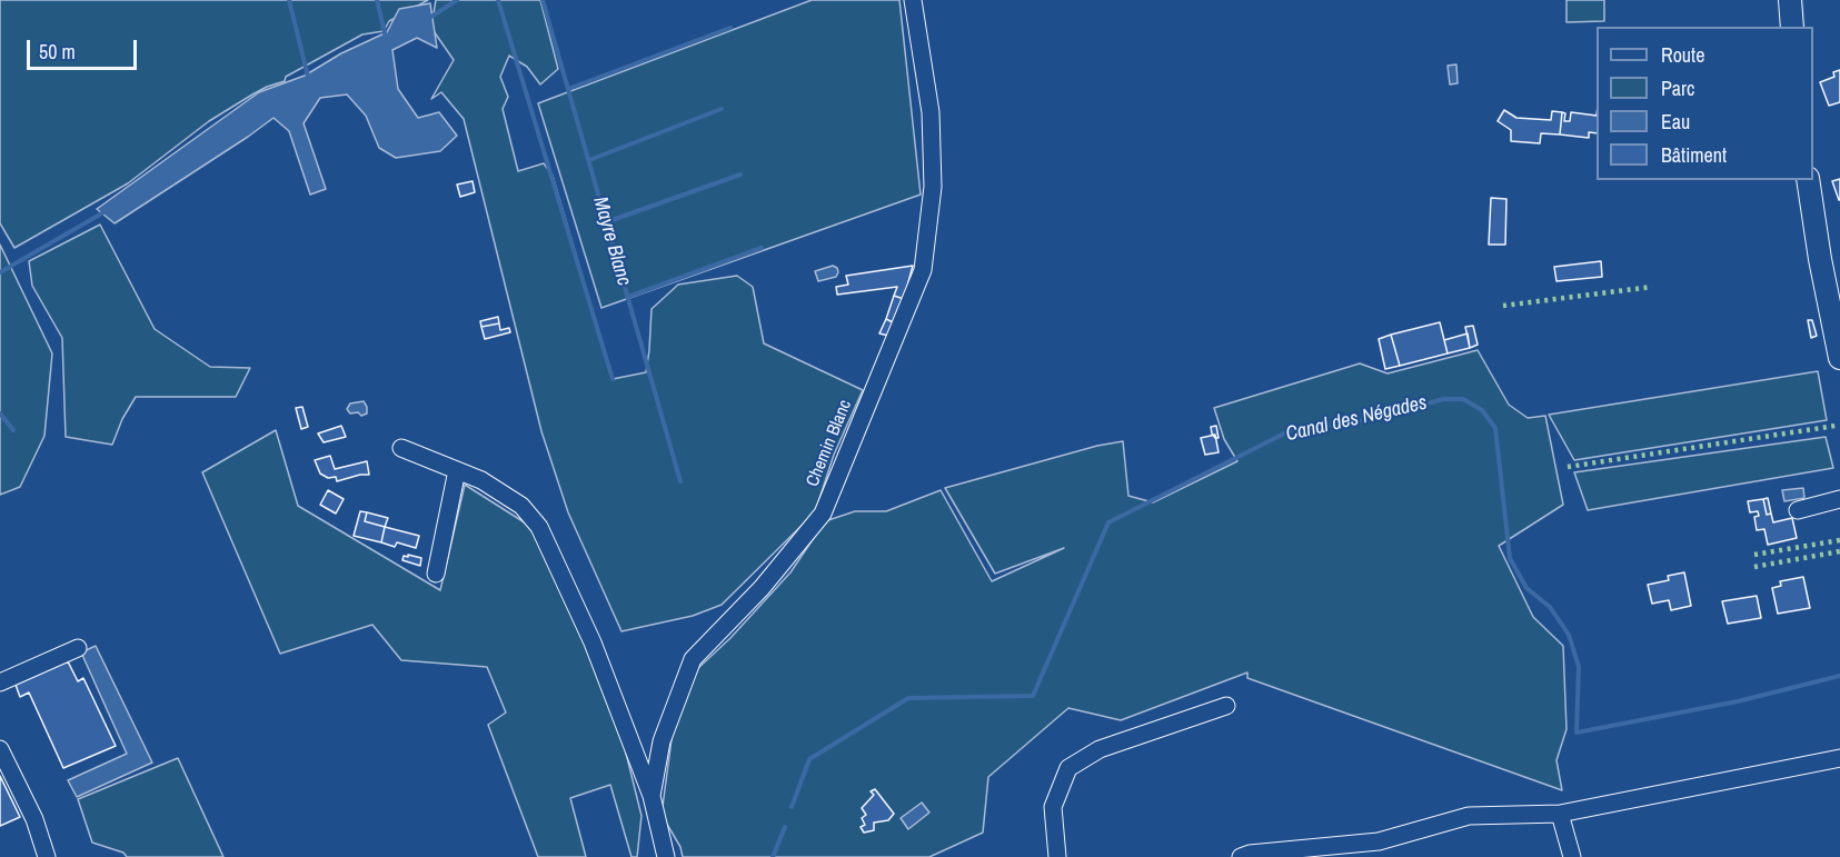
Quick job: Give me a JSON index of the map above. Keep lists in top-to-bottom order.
{
  "streets": {
    "street": ["Chemin Blanc"]
  },
  "water": ["Mayre Blanc", "Canal des Négades"],
  "legend": [
    "Route",
    "Parc",
    "Eau",
    "Bâtiment"
  ],
  "scale_bar": "50 m"
}
